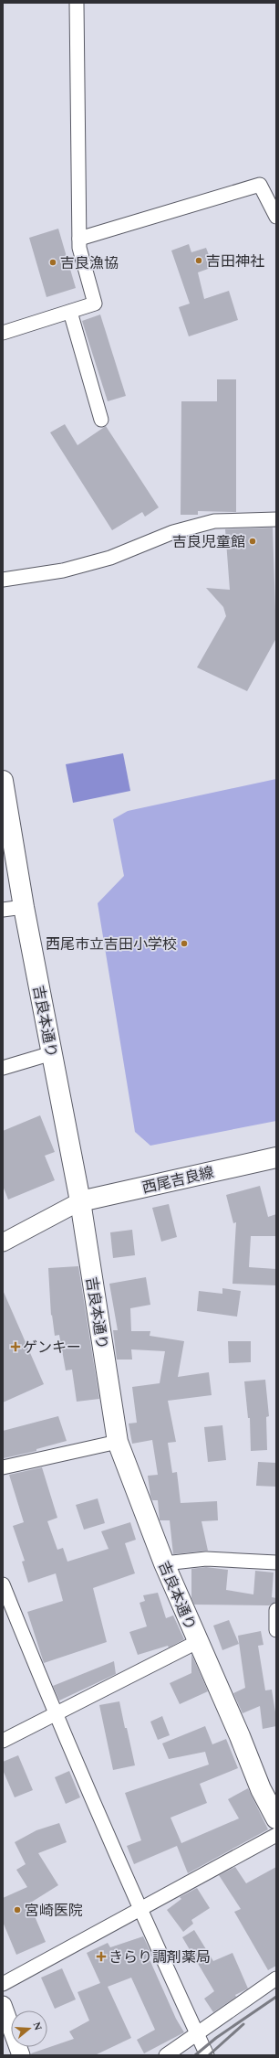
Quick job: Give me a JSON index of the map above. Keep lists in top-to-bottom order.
{
  "streets": {
    "main road": ["吉良本通り", "西尾吉良線"]
  },
  "crossings": [
    ["吉良本通り", "西尾吉良線"]
  ],
  "places": {
    "other": [
      "吉田神社",
      "吉良漁協",
      "吉良児童館",
      "西尾市立吉田小学校",
      "宮崎医院"
    ],
    "health": ["ゲンキー", "きらり調剤薬局"]
  },
  "north": "right"
}
